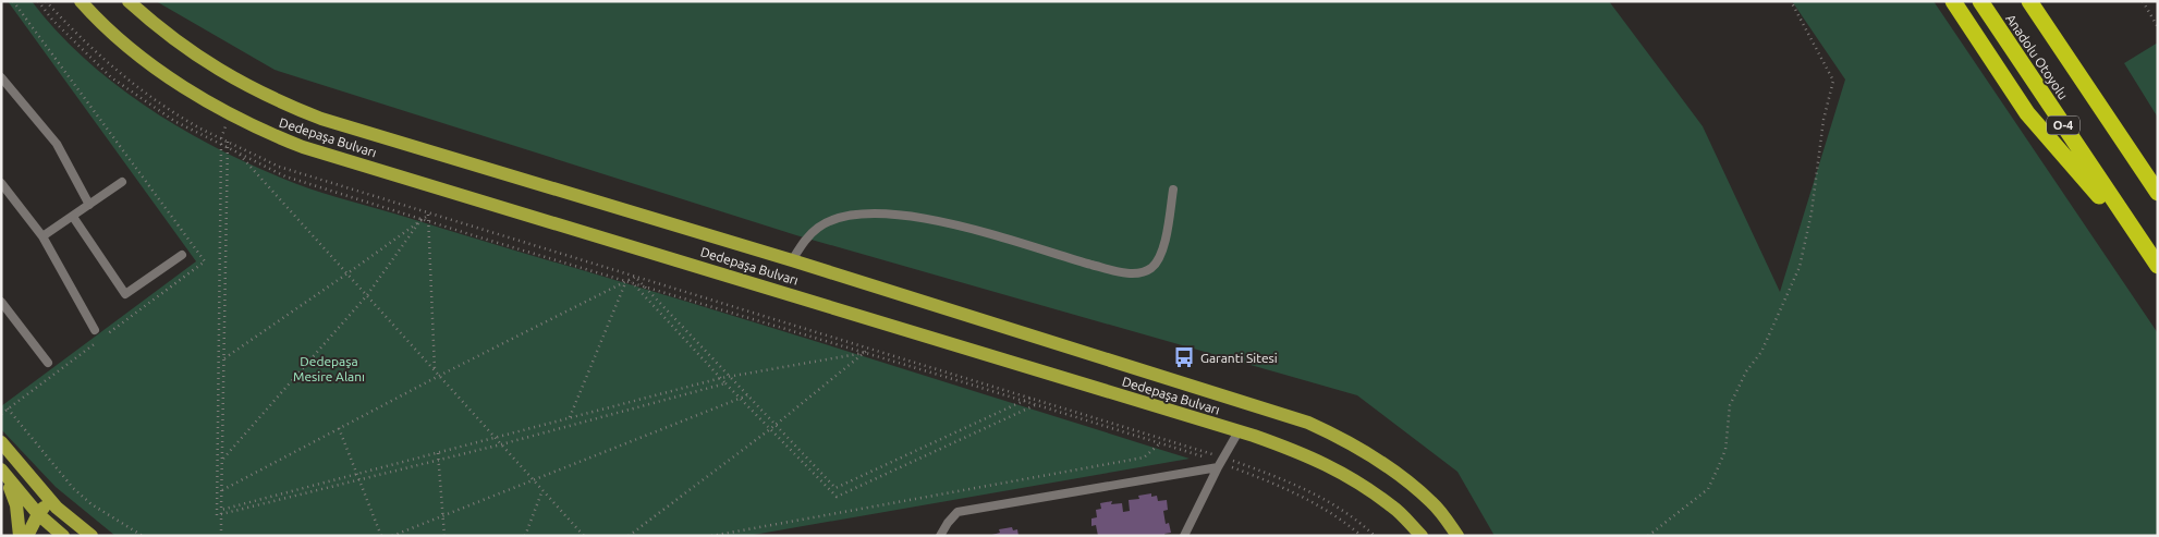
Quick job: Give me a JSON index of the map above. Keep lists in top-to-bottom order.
{
  "streets": {
    "highway": ["Anadolu Otoyolu", "O-4"],
    "main road": ["Dedepaşa Bulvarı"]
  },
  "parks": ["Dedepaşa Mesire Alanı"],
  "places": {
    "bus stop": ["Garanti Sitesi"]
  }
}
